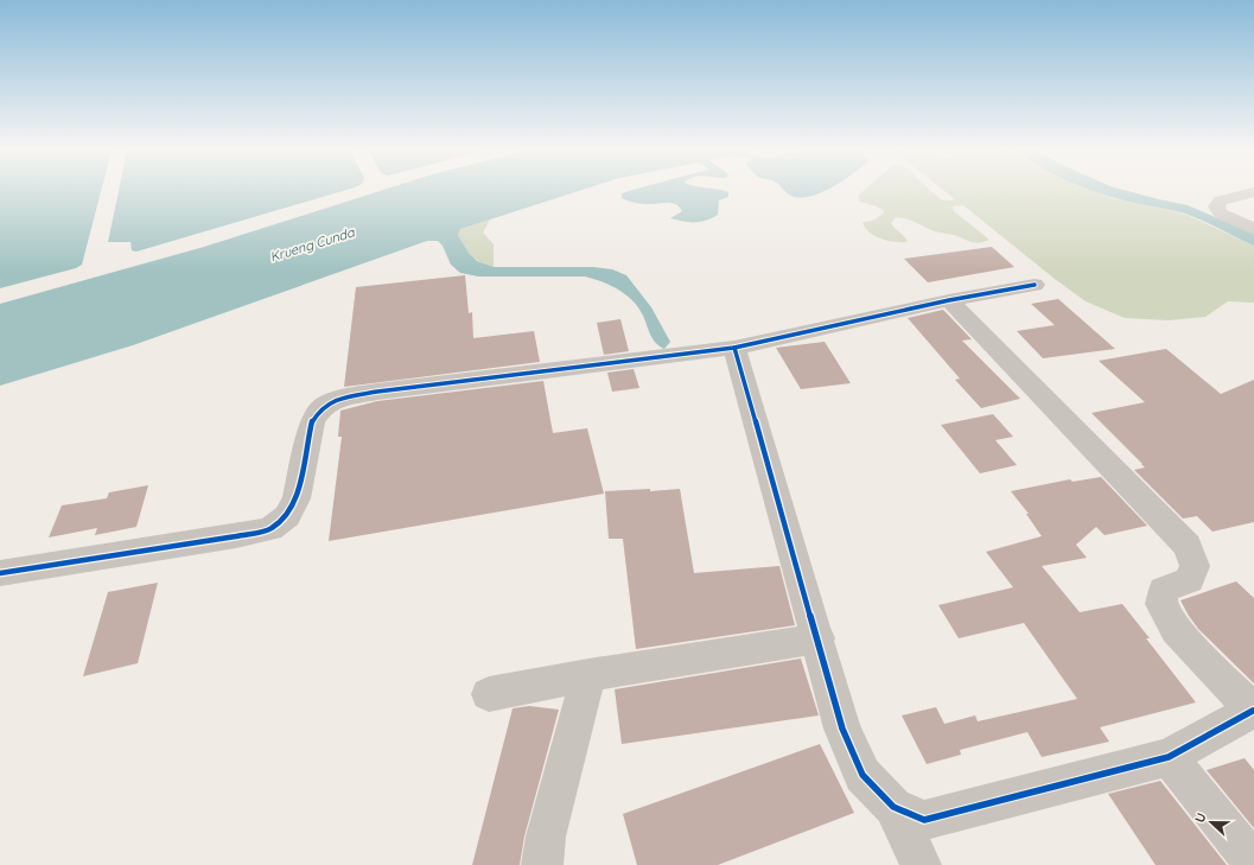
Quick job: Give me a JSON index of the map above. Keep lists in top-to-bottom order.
{
  "water": ["Krueng Cunda"],
  "north": "left"
}
